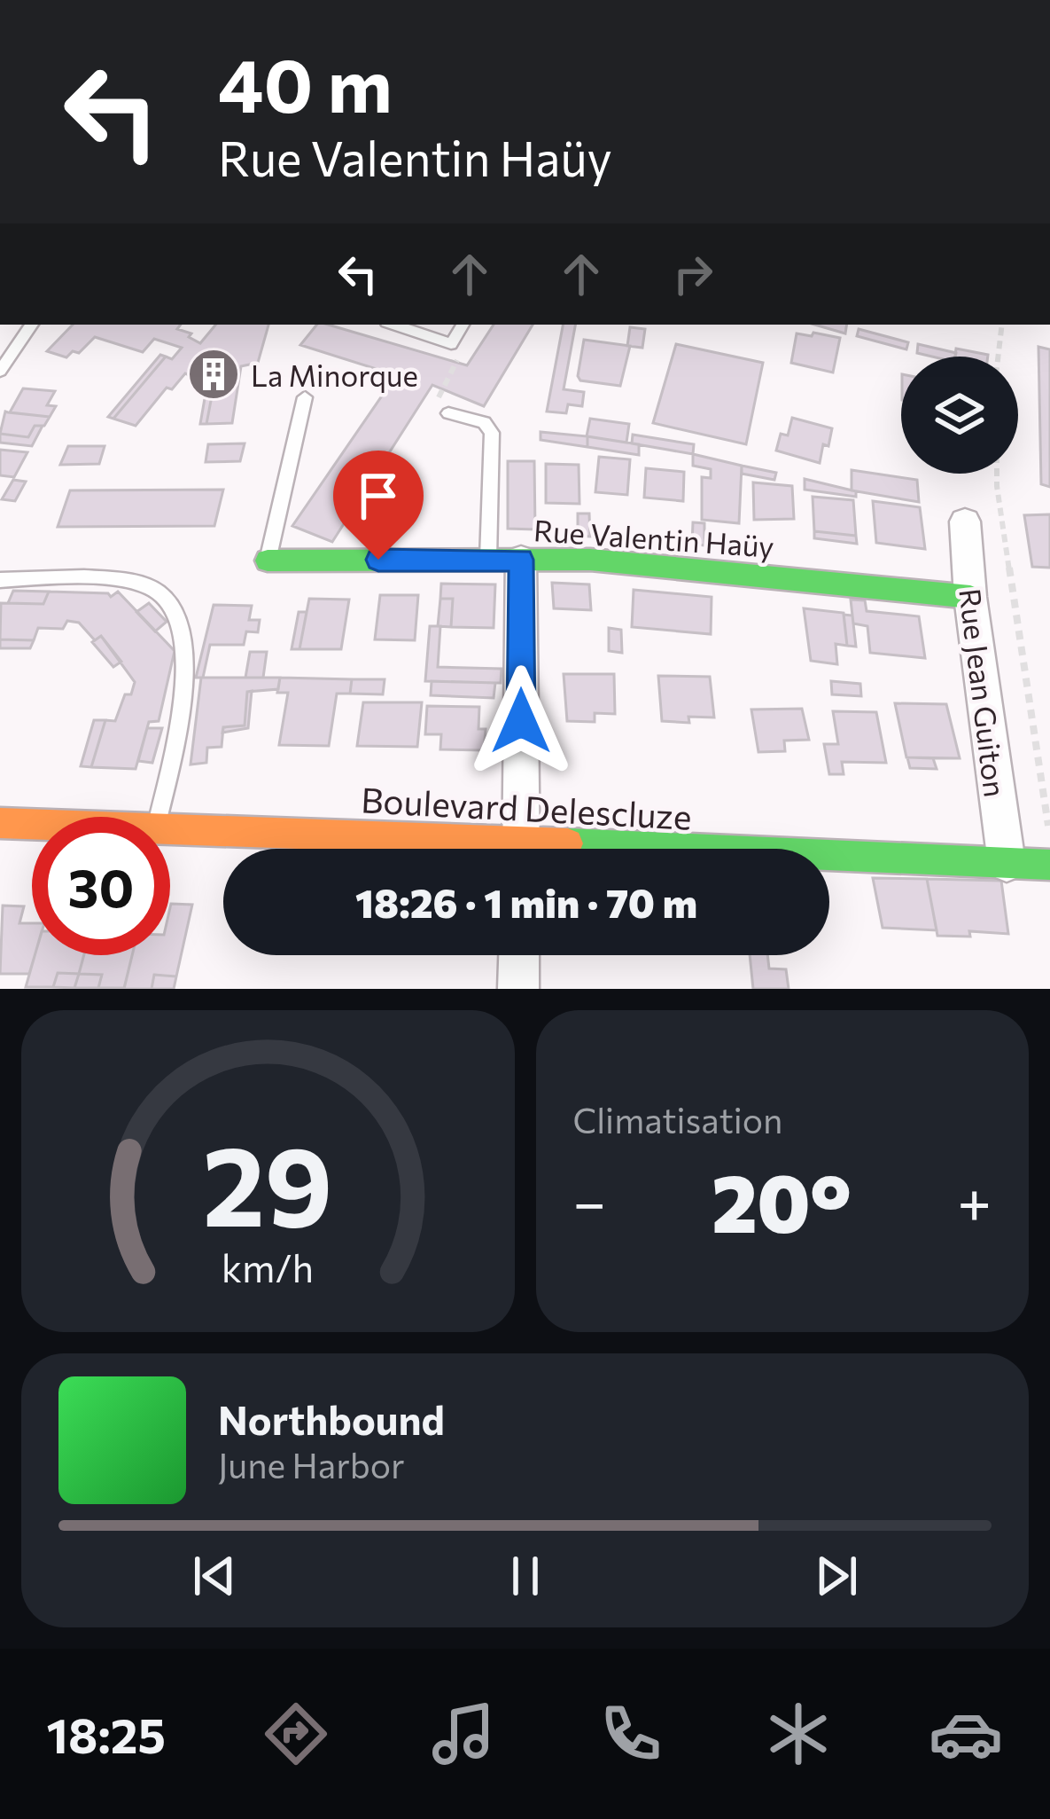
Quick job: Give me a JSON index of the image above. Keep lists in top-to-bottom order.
{
  "streets": {
    "street": ["Rue Valentin Haüy", "Rue Jean Guiton", "Boulevard Delescluze"]
  },
  "crossings": [
    ["Rue Valentin Haüy", "Rue Jean Guiton"],
    ["Rue Jean Guiton", "Boulevard Delescluze"]
  ],
  "places": {
    "building": ["La Minorque"]
  },
  "page": {
    "turn": ["40 m", "Rue Valentin Haüy"],
    "limit": "30",
    "trip": "18:26 · 1 min · 70 m",
    "tile": "Climatisation",
    "heat": ["−", "20°", "+"],
    "song": ["Northbound", "June Harbor"],
    "tabs": "18:25",
    "gauge": ["29", "km/h"]
  }
}
